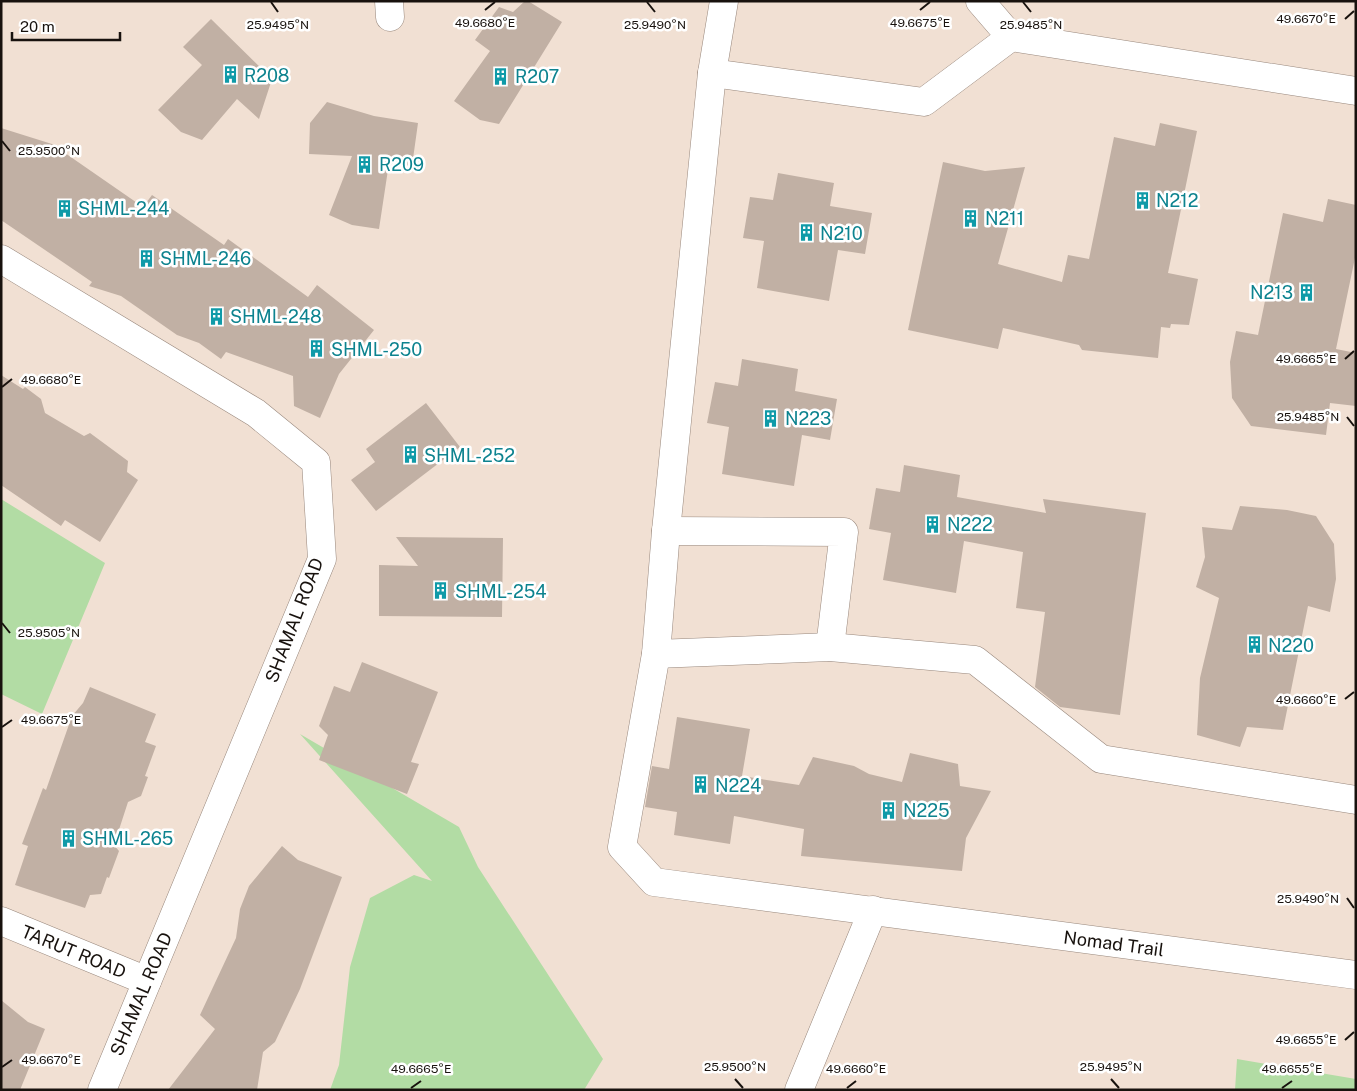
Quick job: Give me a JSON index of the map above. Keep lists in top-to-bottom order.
{
  "streets": {
    "street": ["SHAMAL ROAD", "Nomad Trail", "TARUT ROAD"]
  },
  "crossings": [
    ["SHAMAL ROAD", "TARUT ROAD"]
  ],
  "places": {
    "building": [
      "R208",
      "R207",
      "R209",
      "N212",
      "SHML-244",
      "N211",
      "N210",
      "SHML-246",
      "N213",
      "SHML-248",
      "SHML-250",
      "N223",
      "SHML-252",
      "N222",
      "SHML-254",
      "N220",
      "N224",
      "N225",
      "SHML-265"
    ]
  },
  "scale_bar": "20 m",
  "coordinates": [
    "49.6670°E",
    "49.6680°E",
    "49.6675°E",
    "25.9495°N",
    "25.9490°N",
    "25.9485°N",
    "25.9500°N",
    "49.6665°E",
    "25.9505°N",
    "49.6660°E",
    "49.6655°E"
  ]
}
